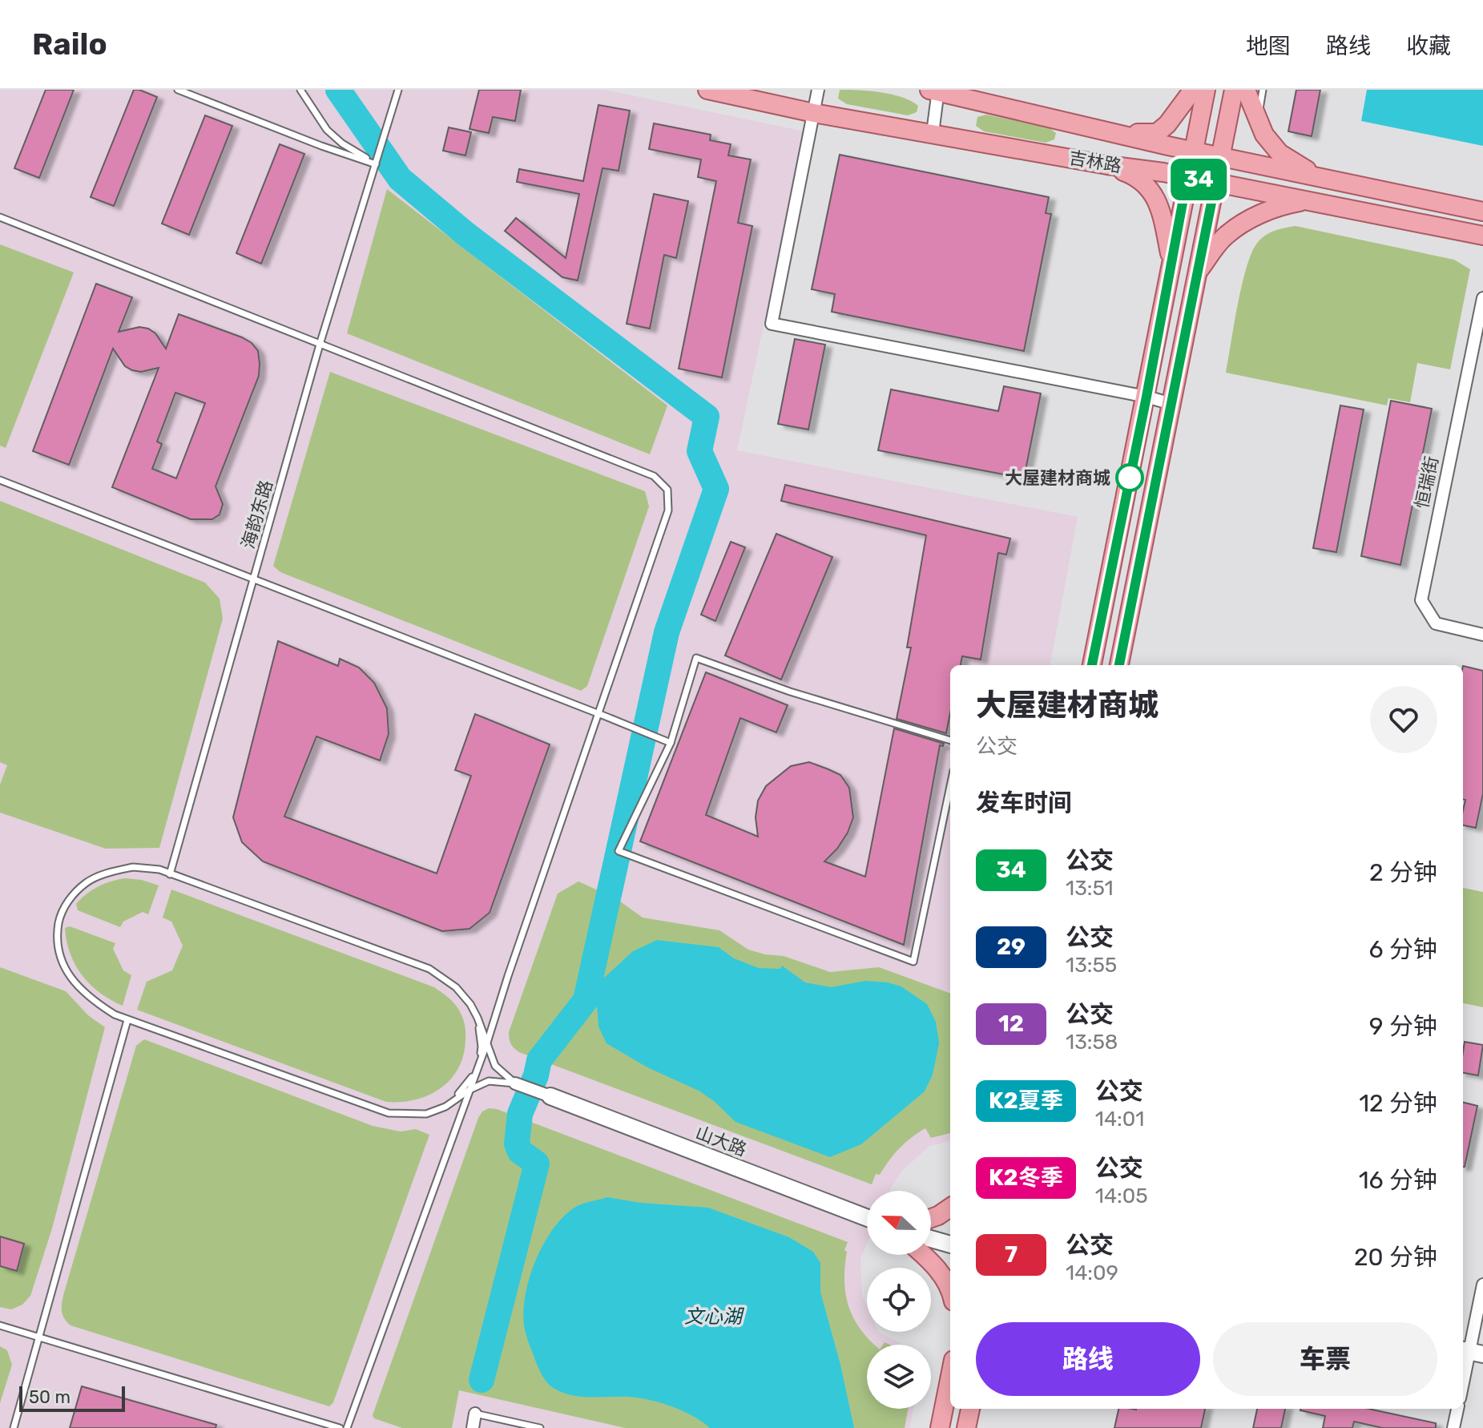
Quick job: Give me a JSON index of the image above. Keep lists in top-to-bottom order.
{
  "streets": {
    "main road": ["吉林路", "山大路"],
    "street": ["恒瑞街"],
    "lane": ["海韵东路"]
  },
  "water": ["文心湖"],
  "places": ["大屋建材商城"],
  "lines": ["bus line 34"],
  "scale_bar": "50 m",
  "north": "left",
  "page": {
    "header": "Railo",
    "nav": ["地图", "路线", "收藏"],
    "on_map": "34",
    "heading": [
      ["大屋建材商城", "公交"],
      "发车时间"
    ],
    "list": [
      {
        "mark": "34",
        "name": "公交",
        "note": "13:51",
        "value": "2 分钟"
      },
      {
        "mark": "29",
        "name": "公交",
        "note": "13:55",
        "value": "6 分钟"
      },
      {
        "mark": "12",
        "name": "公交",
        "note": "13:58",
        "value": "9 分钟"
      },
      {
        "mark": "K2夏季",
        "name": "公交",
        "note": "14:01",
        "value": "12 分钟"
      },
      {
        "mark": "K2冬季",
        "name": "公交",
        "note": "14:05",
        "value": "16 分钟"
      },
      {
        "mark": "7",
        "name": "公交",
        "note": "14:09",
        "value": "20 分钟"
      }
    ],
    "buttons": ["路线", "车票"],
    "scale": "50 m"
  }
}
